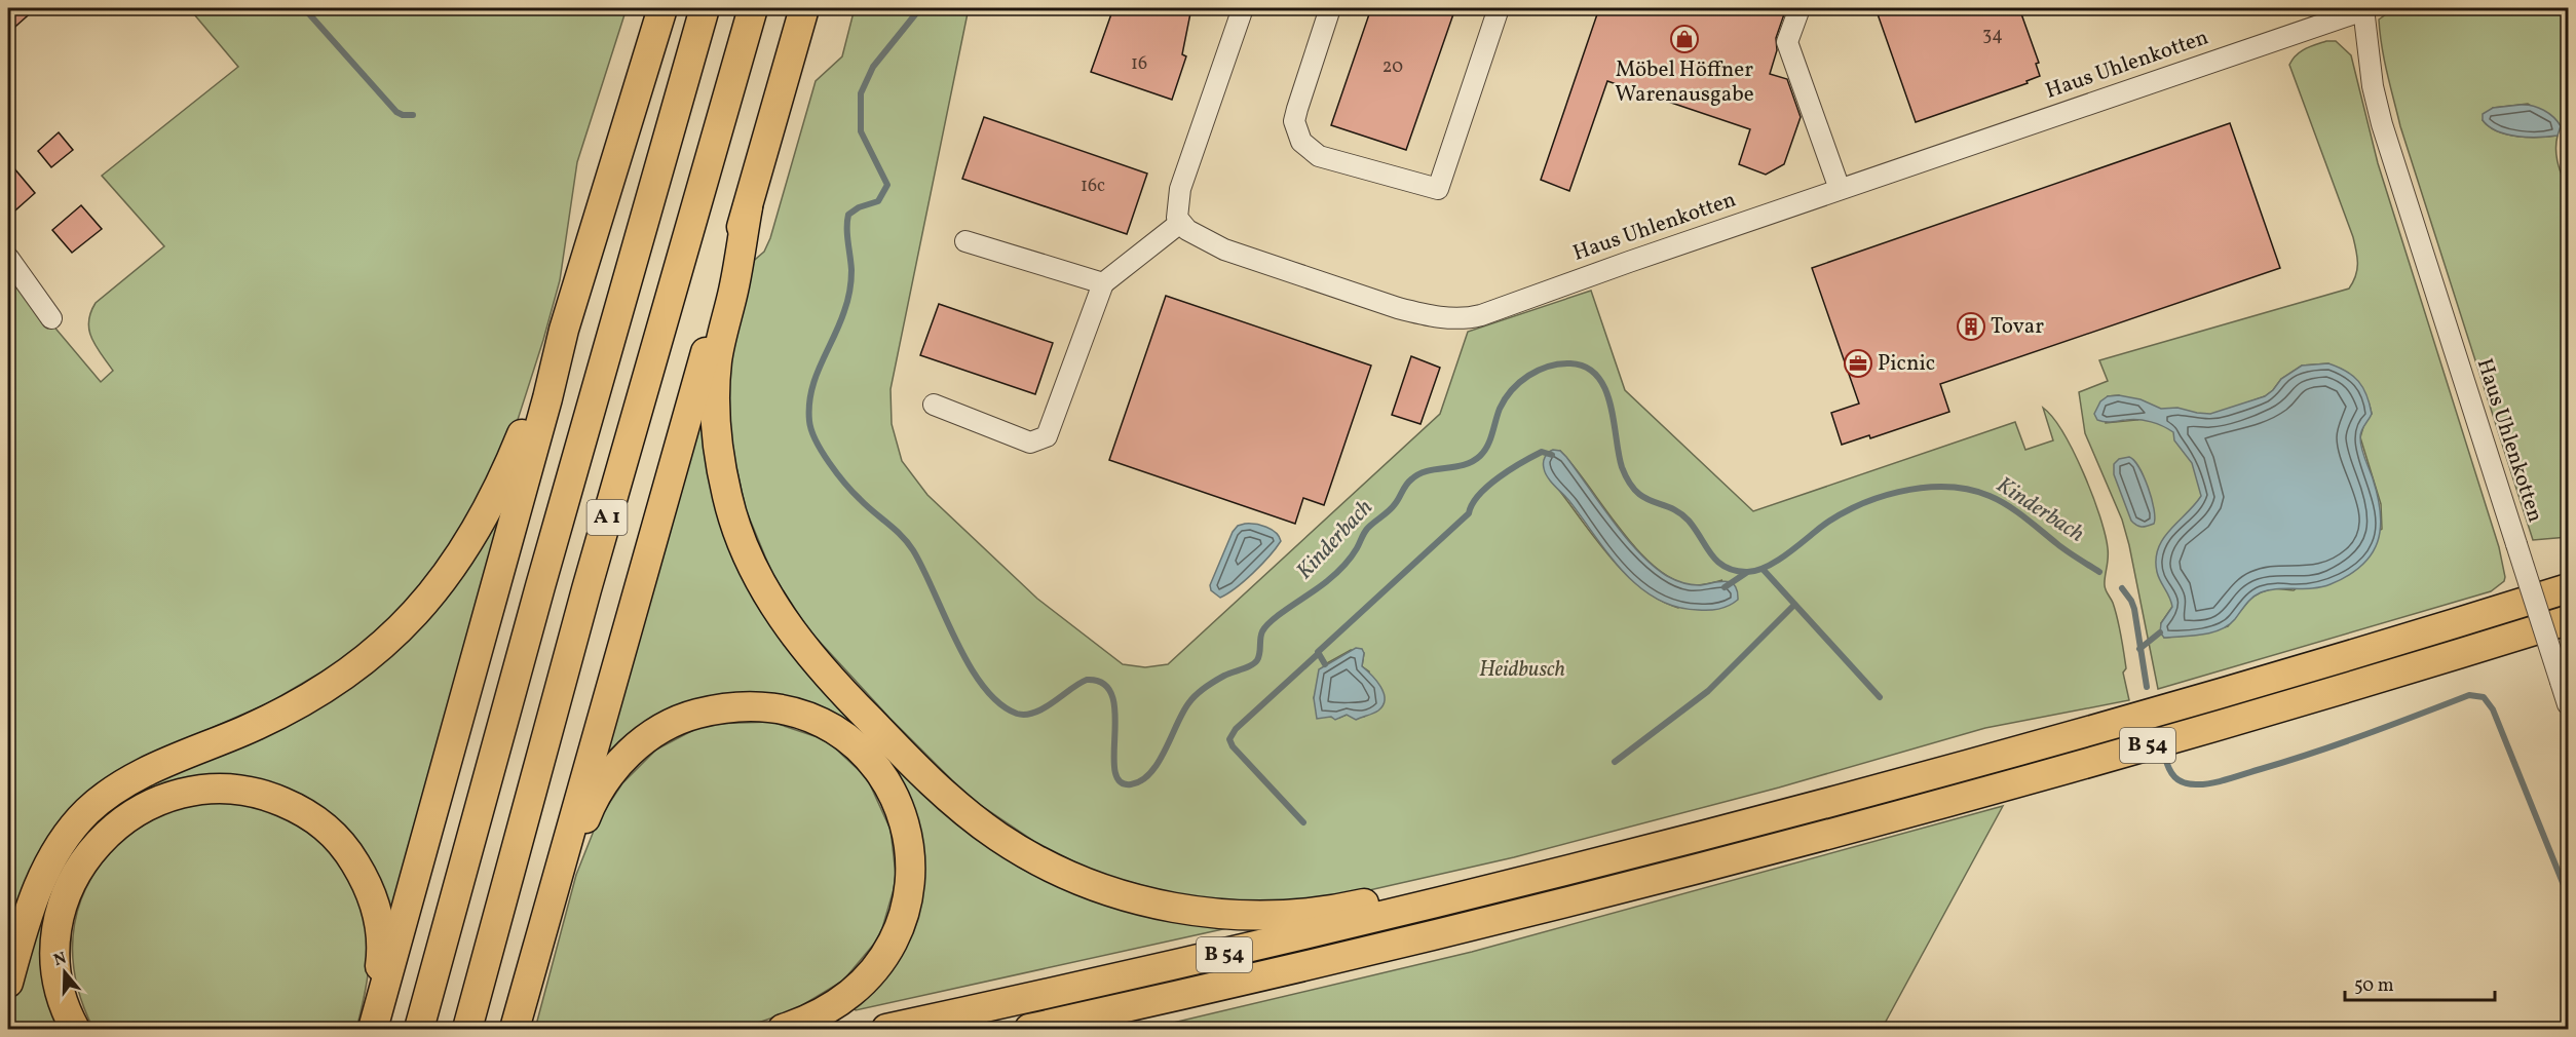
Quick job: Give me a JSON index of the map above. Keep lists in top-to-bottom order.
{
  "streets": {
    "highway": ["A 1", "B 54"],
    "street": ["Haus Uhlenkotten"]
  },
  "water": ["Kinderbach"],
  "parks": ["Heidbusch"],
  "places": {
    "shop": ["Möbel Höffner Warenausgabe"],
    "building": ["Tovar"],
    "office": ["Picnic"]
  },
  "house_numbers": [
    "34",
    "16",
    "20",
    "16c"
  ],
  "scale_bar": "50 m",
  "north": "top"
}
